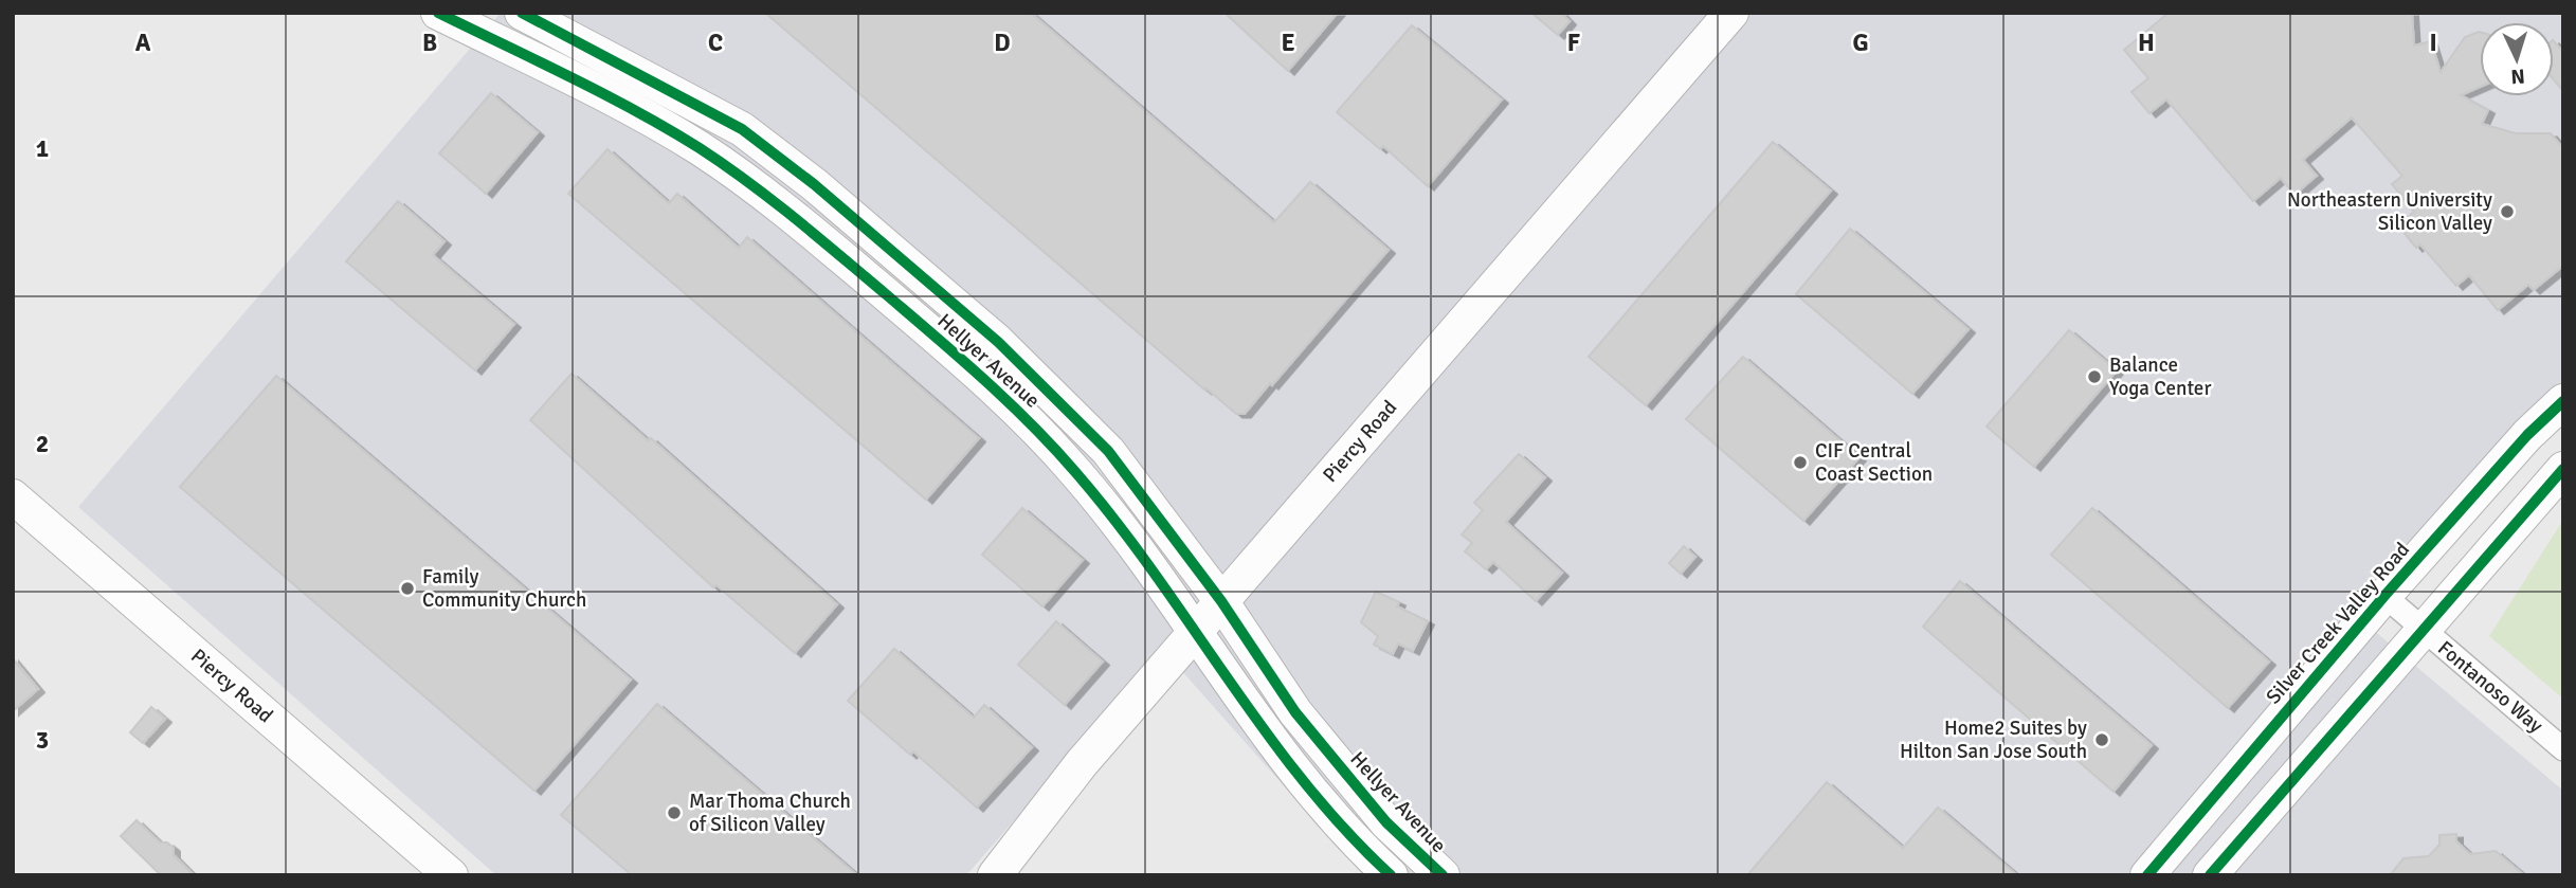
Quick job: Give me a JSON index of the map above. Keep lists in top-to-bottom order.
{
  "streets": {
    "main road": ["Hellyer Avenue", "Piercy Road", "Silver Creek Valley Road"],
    "street": ["Fontanoso Way"]
  },
  "crossings": [
    ["Hellyer Avenue", "Piercy Road"],
    ["Silver Creek Valley Road", "Fontanoso Way"]
  ],
  "places": [
    "Northeastern University Silicon Valley",
    "Balance Yoga Center",
    "CIF Central Coast Section",
    "Family Community Church",
    "Home2 Suites by Hilton San Jose South",
    "Mar Thoma Church of Silicon Valley"
  ],
  "north": "bottom",
  "grid": {
    "columns": [
      "A",
      "B",
      "C",
      "D",
      "E",
      "F",
      "G",
      "H",
      "I"
    ],
    "rows": ["1", "2", "3"]
  }
}
